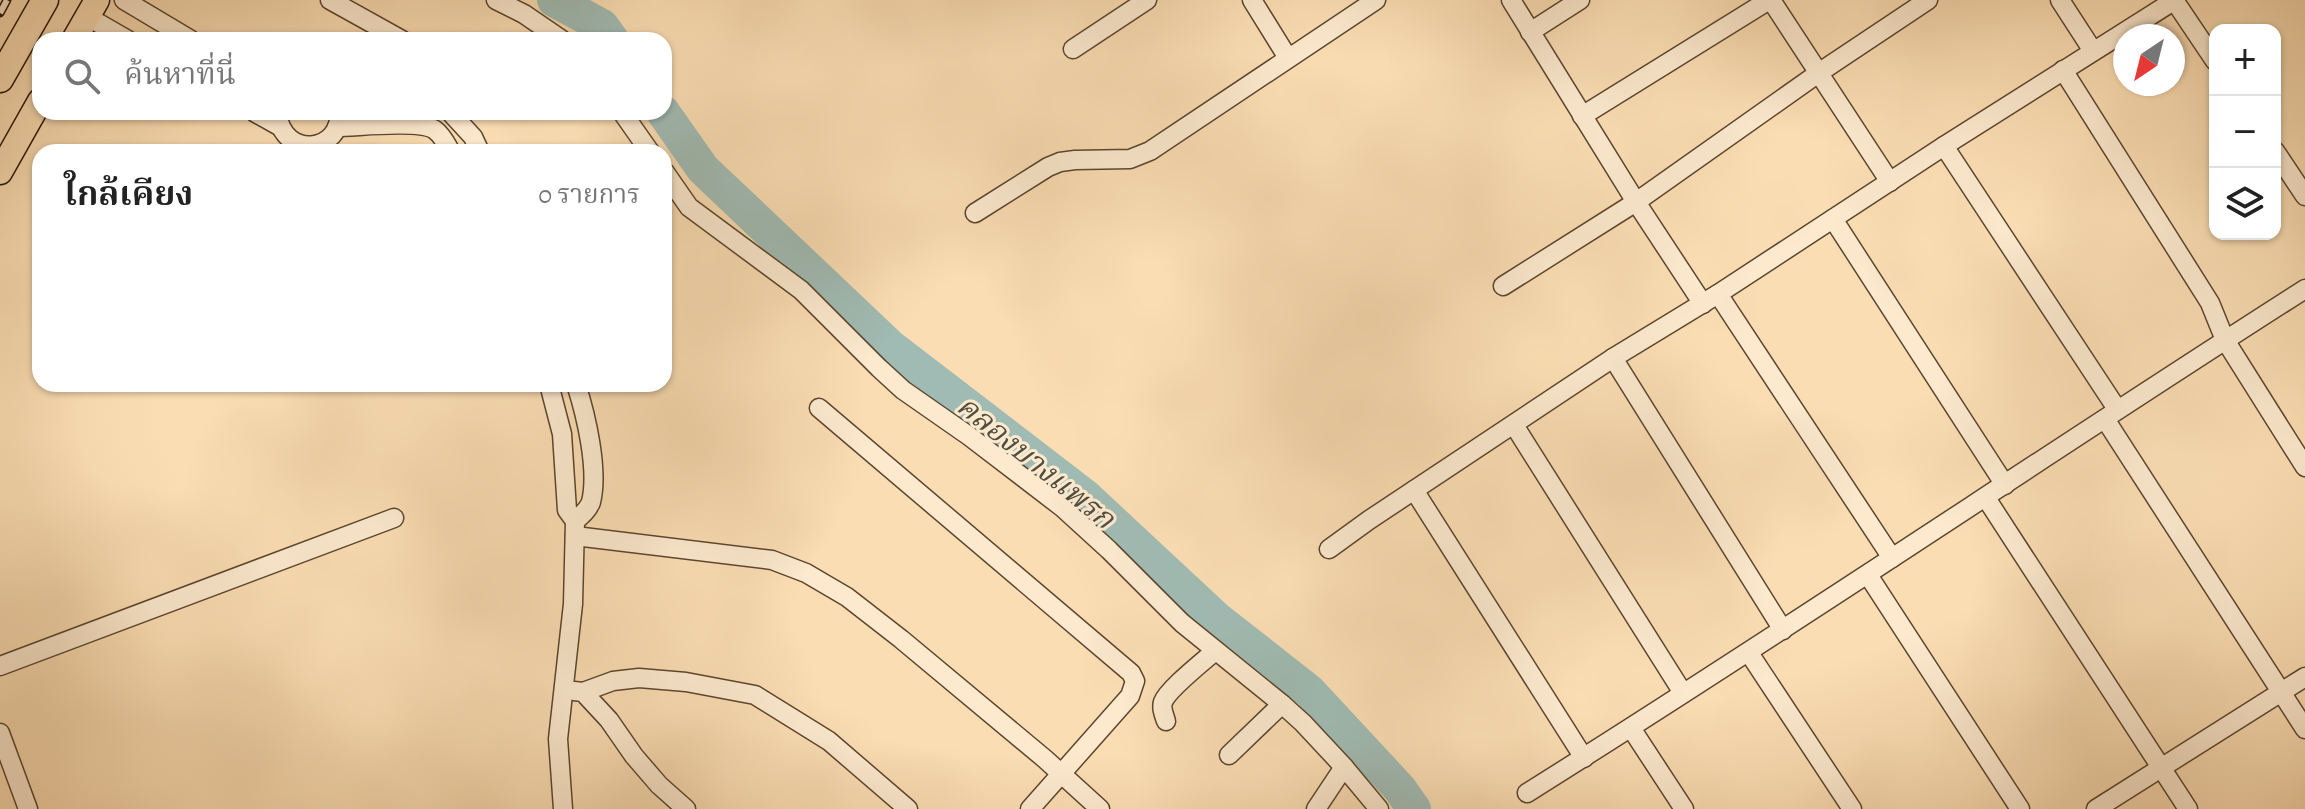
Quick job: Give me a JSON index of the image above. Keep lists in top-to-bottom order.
{
  "water": ["คลองบางแพรก"],
  "north": "bottom left",
  "page": {
    "map_buttons": ["+", "−"],
    "search": "ค้นหาที่นี่",
    "heading": ["ใกล้เคียง", "0 รายการ"]
  }
}
